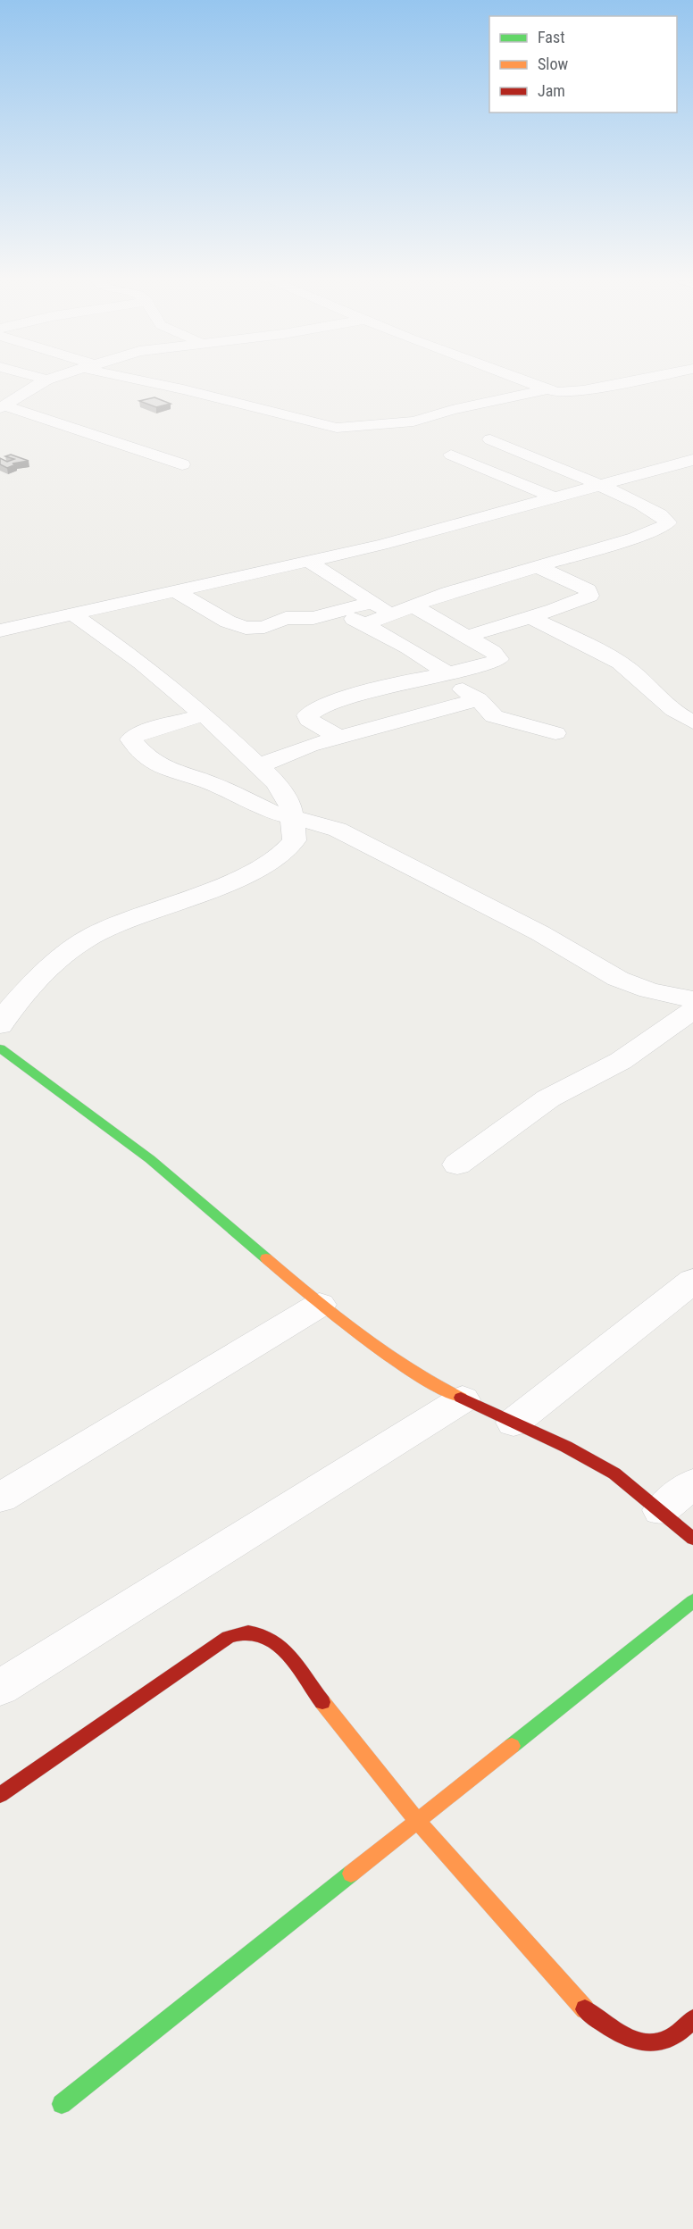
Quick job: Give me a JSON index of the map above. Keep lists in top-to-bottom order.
{
  "legend": ["Fast", "Slow", "Jam"]
}
